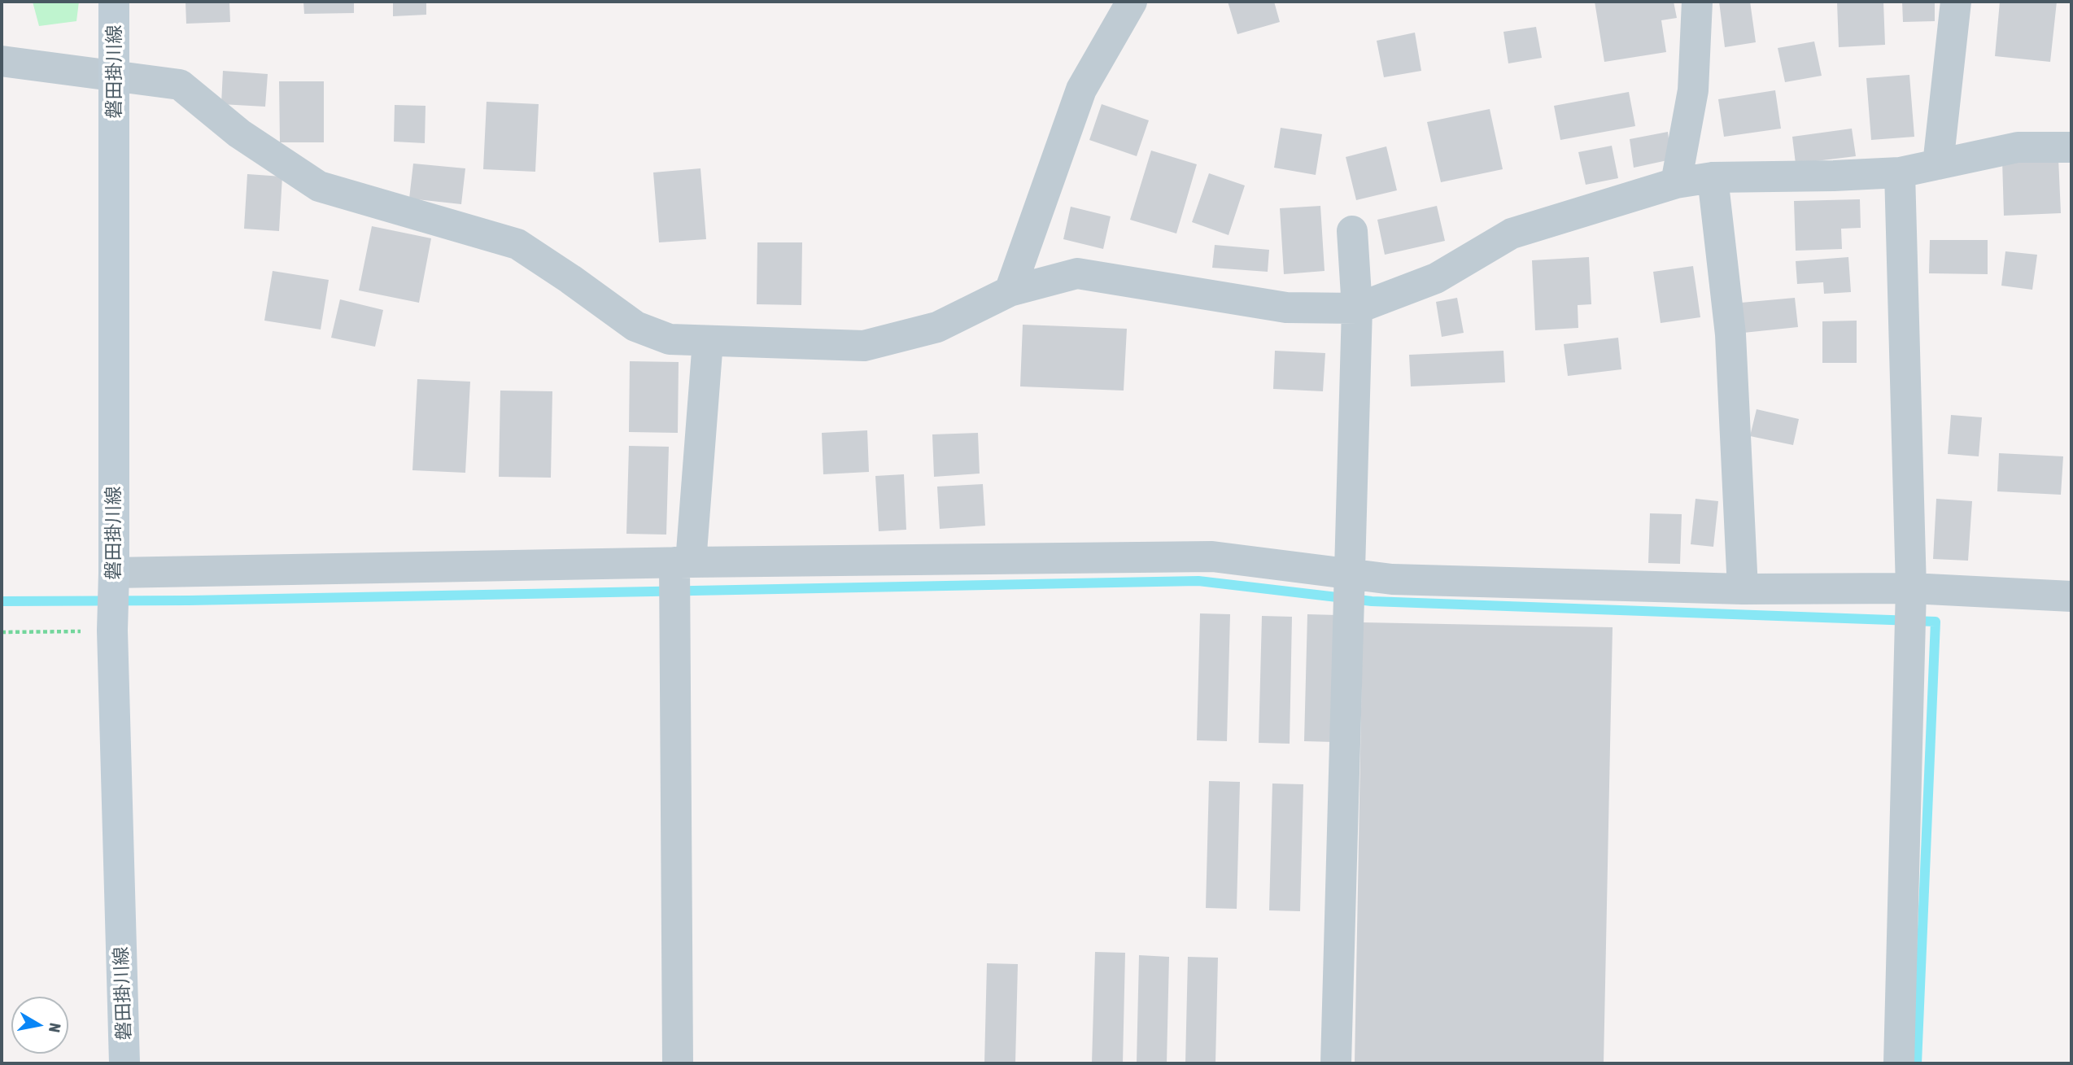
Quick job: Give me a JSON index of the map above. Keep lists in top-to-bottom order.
{
  "streets": {
    "main road": ["磐田掛川線"]
  },
  "north": "right"
}
